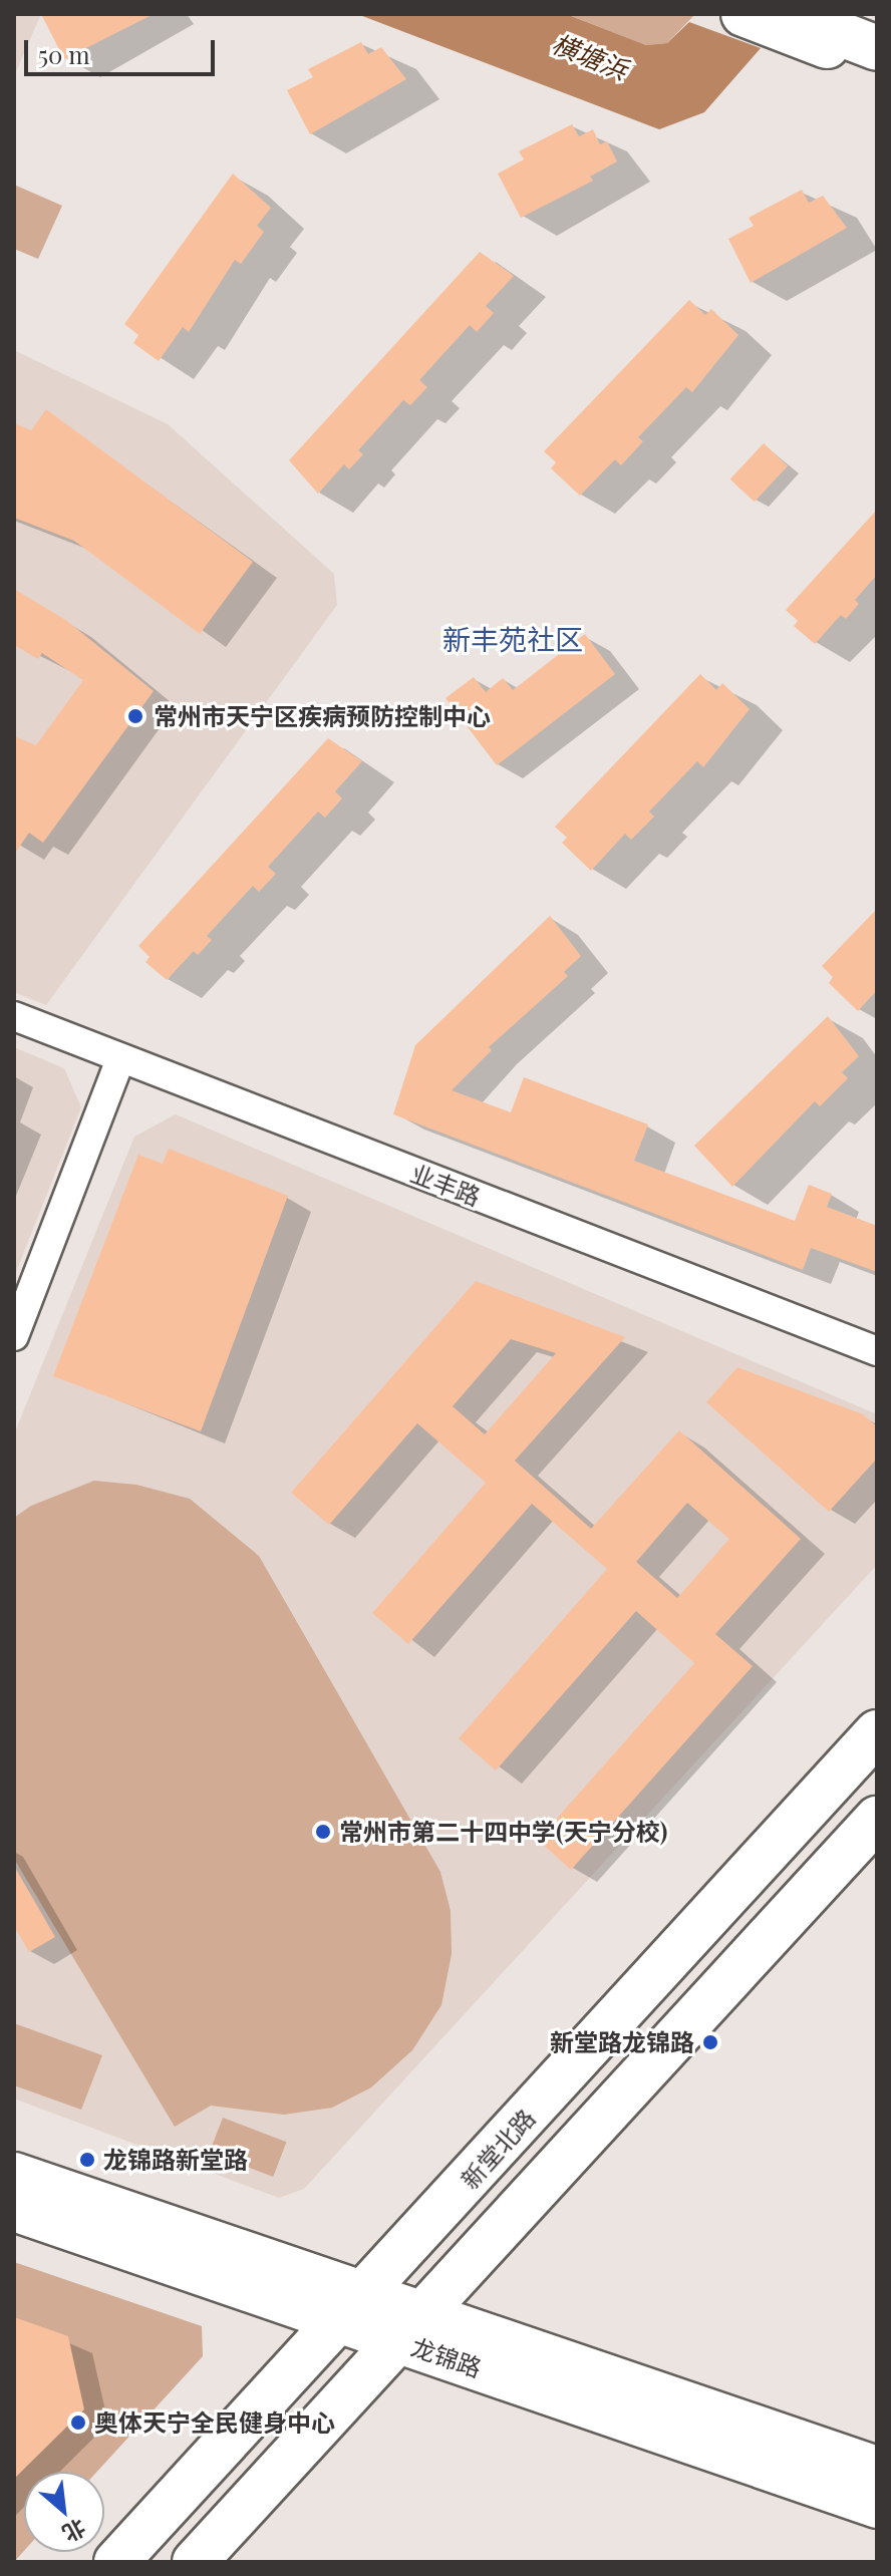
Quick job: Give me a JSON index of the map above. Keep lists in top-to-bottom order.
{
  "streets": {
    "main road": ["新堂北路", "龙锦路"],
    "street": ["业丰路"]
  },
  "crossings": [
    ["新堂北路", "龙锦路"]
  ],
  "districts": ["新丰苑社区"],
  "water": ["横塘浜"],
  "places": [
    "常州市天宁区疾病预防控制中心",
    "常州市第二十四中学(天宁分校)",
    "新堂路龙锦路",
    "龙锦路新堂路",
    "奥体天宁全民健身中心"
  ],
  "scale_bar": "50 m",
  "north": "bottom right"
}
